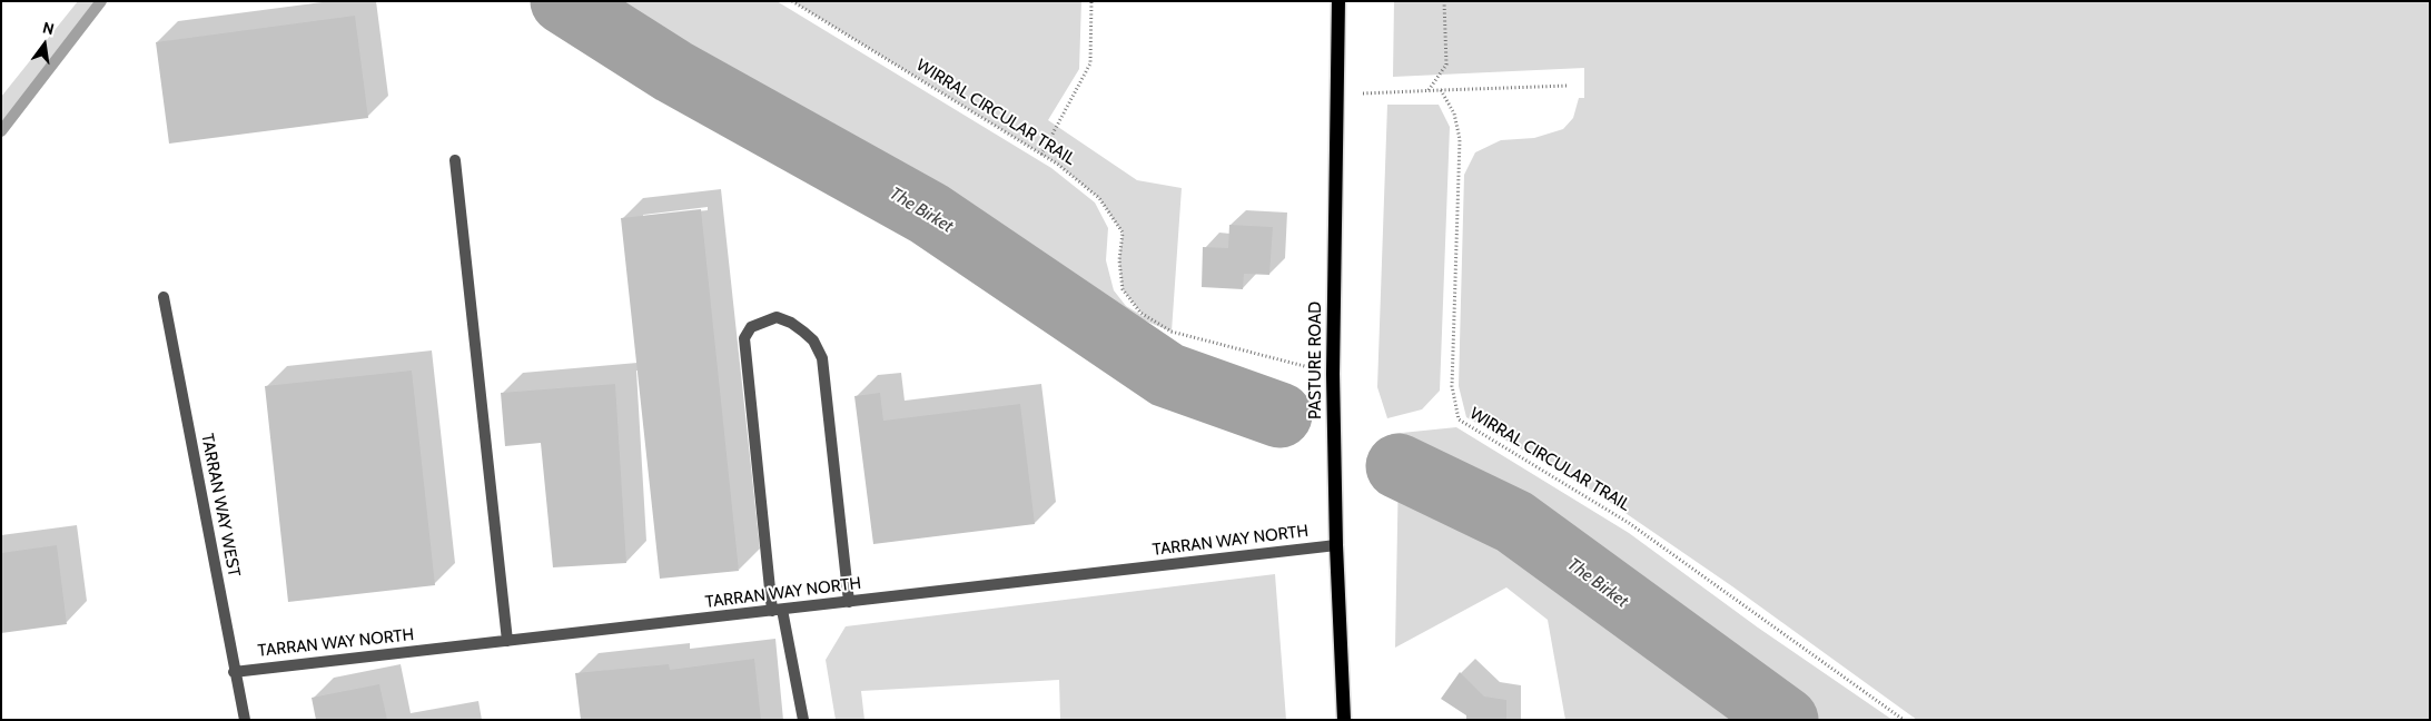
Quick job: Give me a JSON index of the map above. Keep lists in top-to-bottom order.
{
  "streets": {
    "main road": ["PASTURE ROAD"],
    "lane": ["TARRAN WAY WEST", "TARRAN WAY NORTH"],
    "path": ["WIRRAL CIRCULAR TRAIL"]
  },
  "crossings": [
    ["WIRRAL CIRCULAR TRAIL", "PASTURE ROAD"],
    ["PASTURE ROAD", "TARRAN WAY NORTH"],
    ["TARRAN WAY WEST", "TARRAN WAY NORTH"]
  ],
  "water": ["The Birket"],
  "north": "top"
}
